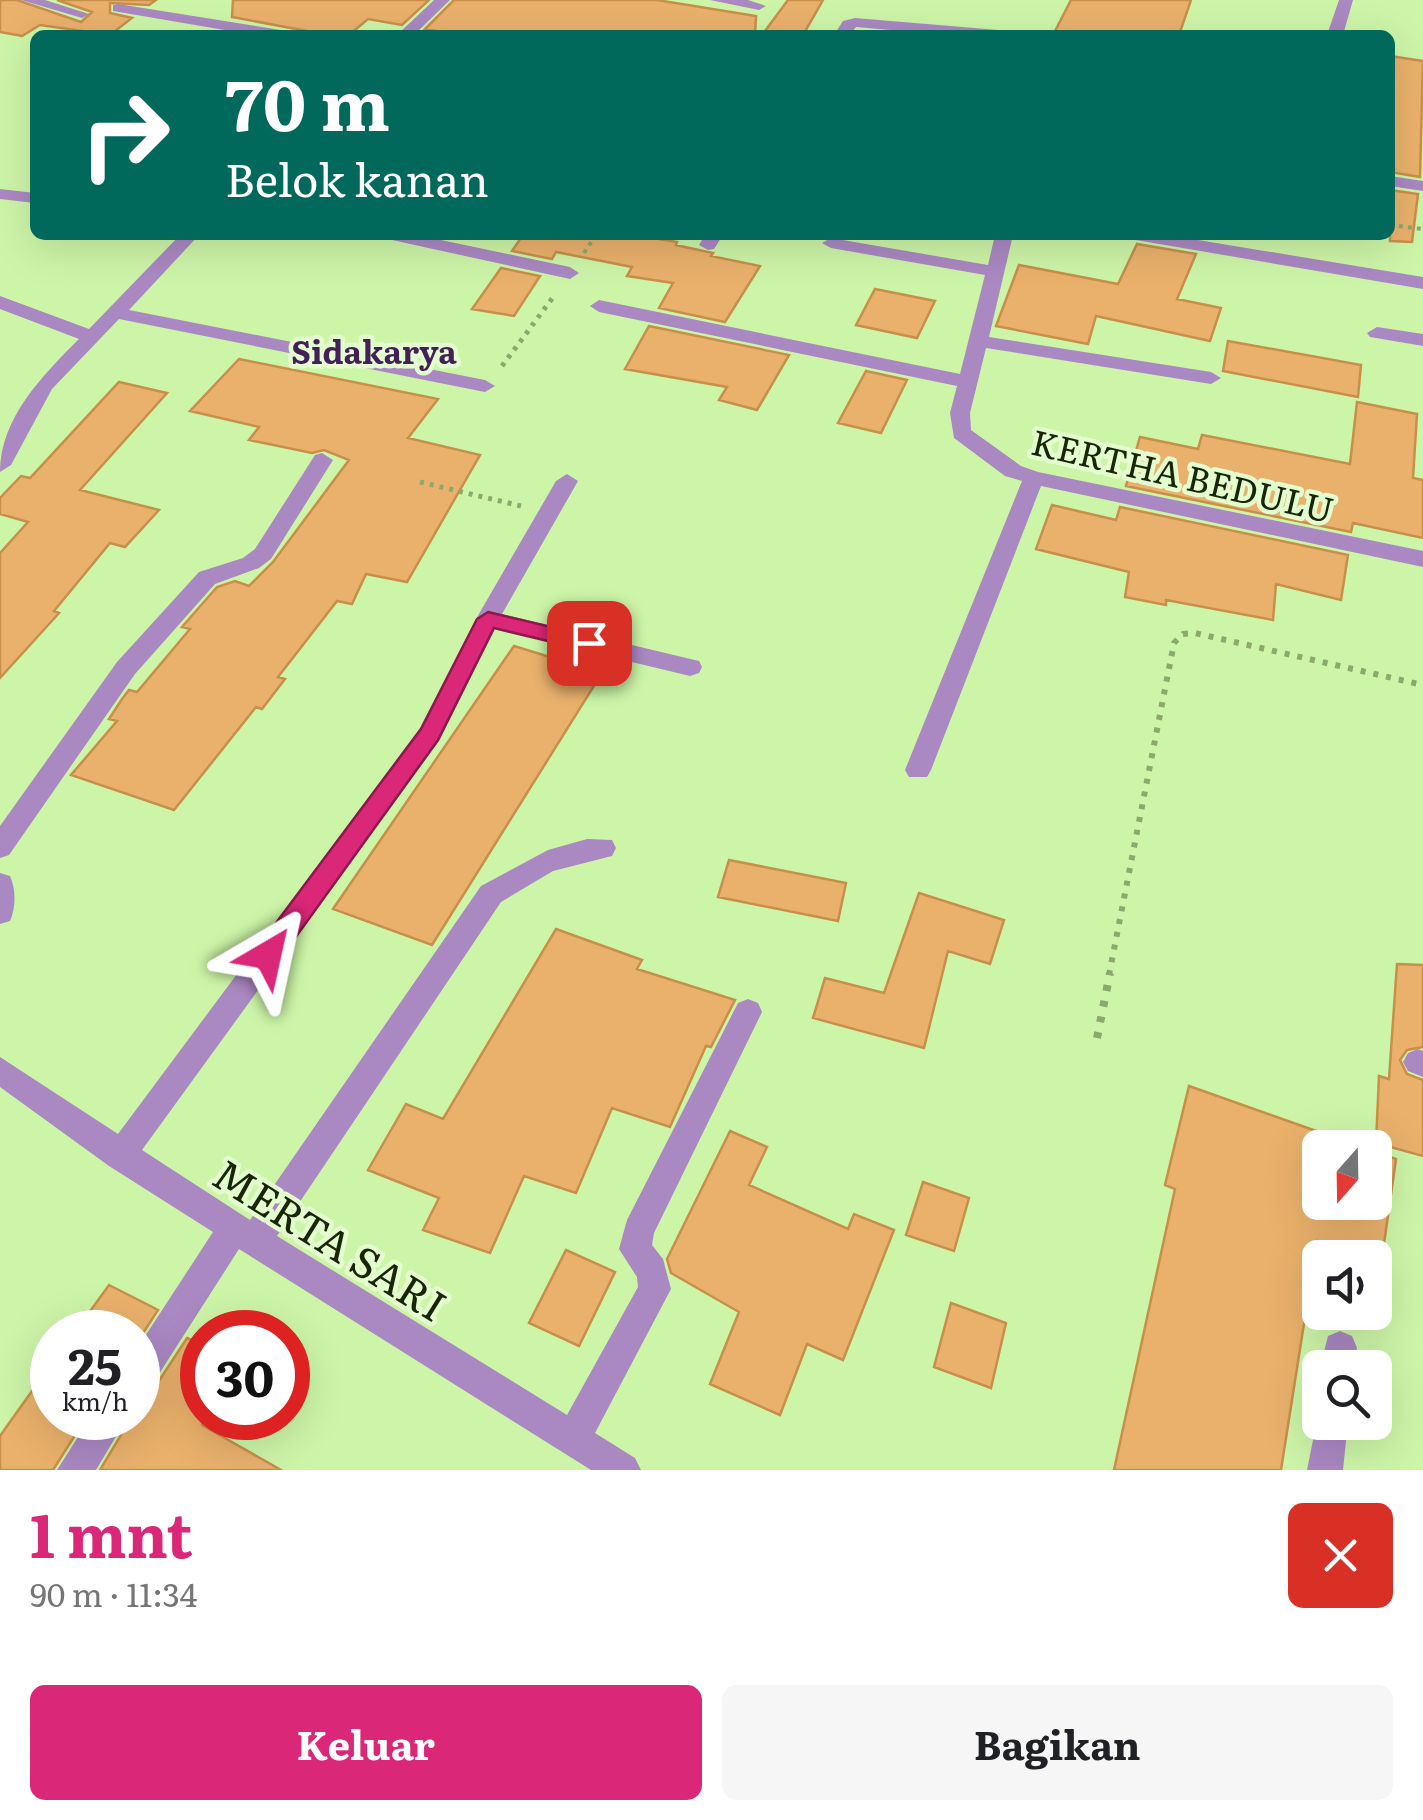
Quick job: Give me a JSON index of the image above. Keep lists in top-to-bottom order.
{
  "streets": {
    "street": ["KERTHA BEDULU", "MERTA SARI"]
  },
  "districts": ["Sidakarya"],
  "north": "bottom",
  "page": {
    "turn": ["70 m", "Belok kanan"],
    "speed": "25 km/h",
    "limit": "30",
    "heading": ["1 mnt", "90 m · 11:34"],
    "buttons": ["Keluar", "Bagikan"]
  }
}
